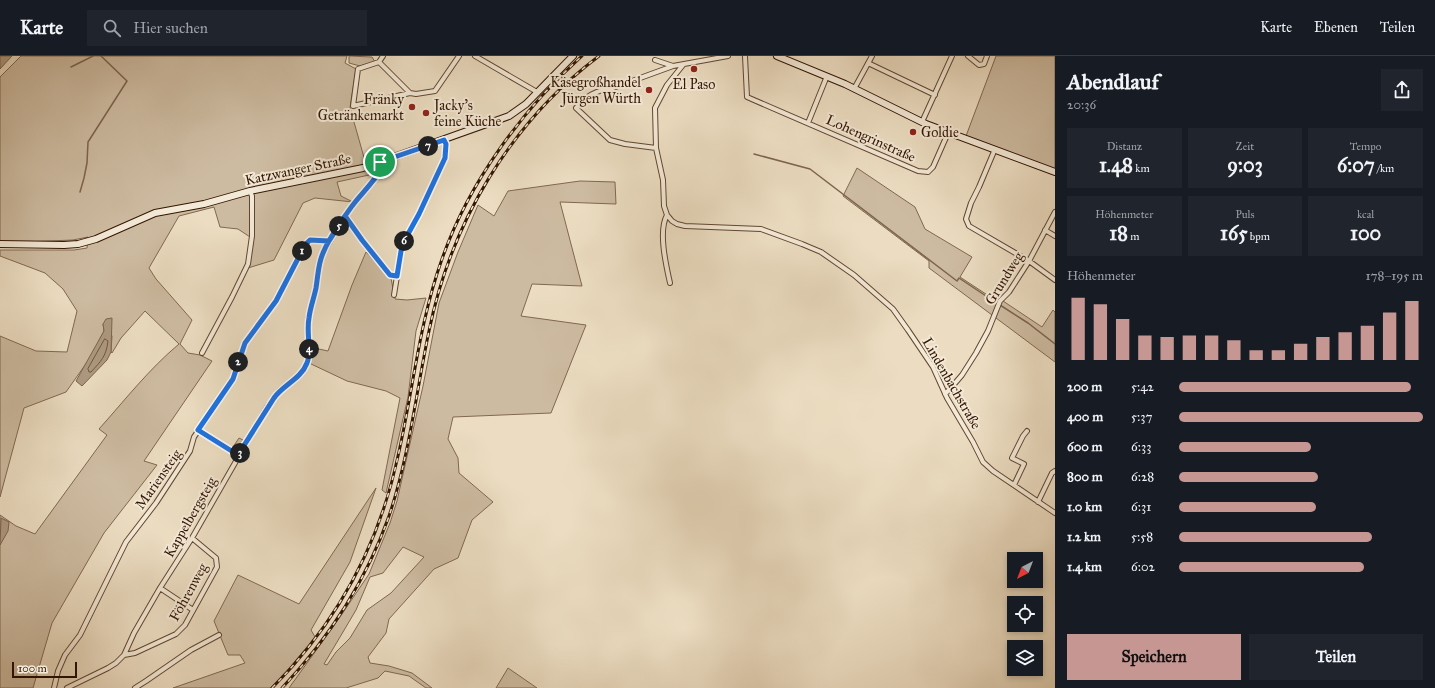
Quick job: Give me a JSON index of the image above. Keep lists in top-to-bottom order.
{
  "streets": {
    "main road": ["Katzwanger Straße"],
    "street": [
      "Lohengrinstraße",
      "Grundweg",
      "Lindenbachstraße",
      "Mariensteig",
      "Kappelbergsteig",
      "Föhrenweg"
    ]
  },
  "crossings": [
    ["Katzwanger Straße", "Kappelbergsteig"],
    ["Grundweg", "Lindenbachstraße"],
    ["Mariensteig", "Kappelbergsteig"],
    ["Kappelbergsteig", "Föhrenweg"]
  ],
  "places": [
    "El Paso",
    "Käsegroßhandel Jürgen Würth",
    "Fränky Getränkemarkt",
    "Jacky's feine Küche",
    "Goldie"
  ],
  "scale_bar": "100 m",
  "north": "bottom left",
  "page": {
    "header": "Karte",
    "search": "Hier suchen",
    "nav": ["Karte", "Ebenen", "Teilen"],
    "heading": ["Abendlauf", "20:36"],
    "stats": [
      ["Distanz", "1.48 km"],
      ["Zeit", "9:03"],
      ["Tempo", "6:07 /km"],
      ["Höhenmeter", "18 m"],
      ["Puls", "165 bpm"],
      ["kcal", "100"]
    ],
    "pins": [
      "7",
      "5",
      "6",
      "1",
      "4",
      "2",
      "3"
    ],
    "chart": ["Höhenmeter", "178–195 m"],
    "list": [
      {
        "name": "200 m",
        "note": "5:42"
      },
      {
        "name": "400 m",
        "note": "5:37"
      },
      {
        "name": "600 m",
        "note": "6:33"
      },
      {
        "name": "800 m",
        "note": "6:28"
      },
      {
        "name": "1.0 km",
        "note": "6:31"
      },
      {
        "name": "1.2 km",
        "note": "5:58"
      },
      {
        "name": "1.4 km",
        "note": "6:02"
      }
    ],
    "buttons": ["Speichern", "Teilen"],
    "scale": "100 m"
  }
}
